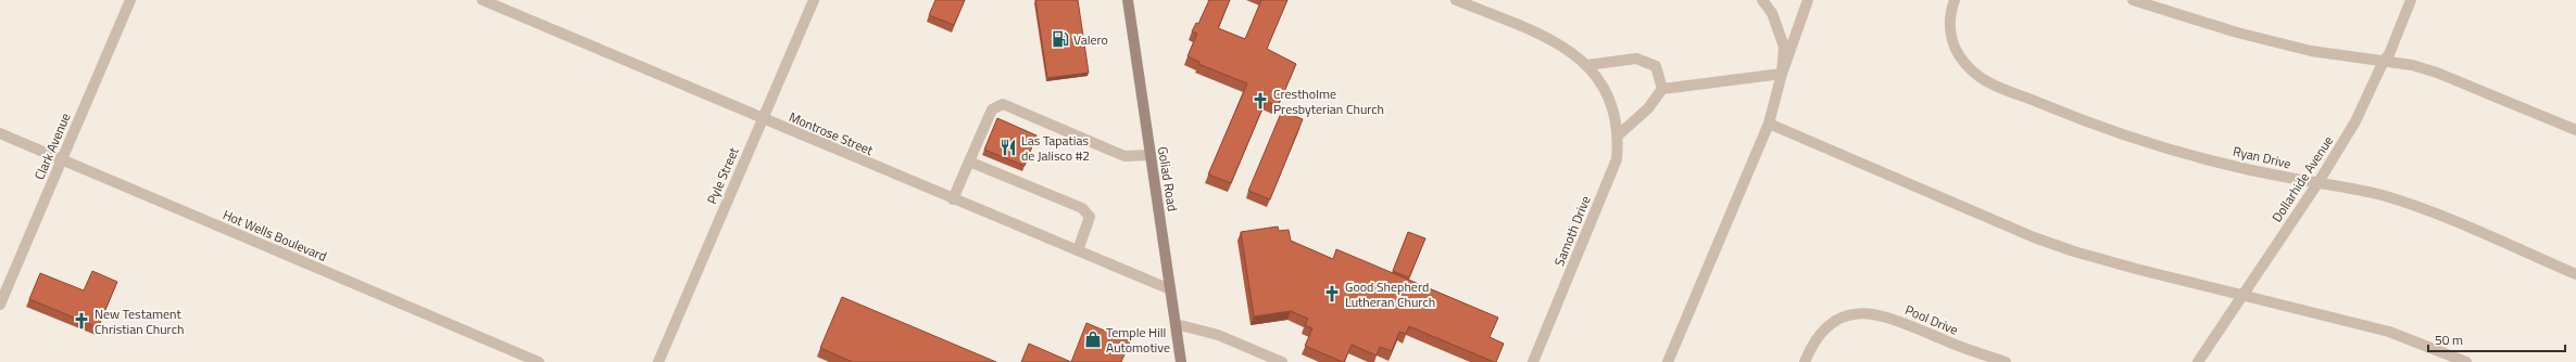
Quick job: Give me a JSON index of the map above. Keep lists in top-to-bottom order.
{
  "streets": {
    "main road": ["Goliad Road"],
    "street": [
      "Montrose Street",
      "Clark Avenue",
      "Ryan Drive",
      "Pyle Street",
      "Dollarhide Avenue",
      "Samoth Drive",
      "Hot Wells Boulevard",
      "Pool Drive"
    ]
  },
  "crossings": [
    ["Montrose Street", "Pyle Street"],
    ["Montrose Street", "Goliad Road"],
    ["Clark Avenue", "Hot Wells Boulevard"],
    ["Ryan Drive", "Dollarhide Avenue"]
  ],
  "places": {
    "fuel station": ["Valero"],
    "church": ["Crestholme Presbyterian Church", "Good Shepherd Lutheran Church", "New Testament Christian Church"],
    "restaurant": ["Las Tapatias de Jalisco #2"],
    "shop": ["Temple Hill Automotive"]
  },
  "scale_bar": "50 m"
}
